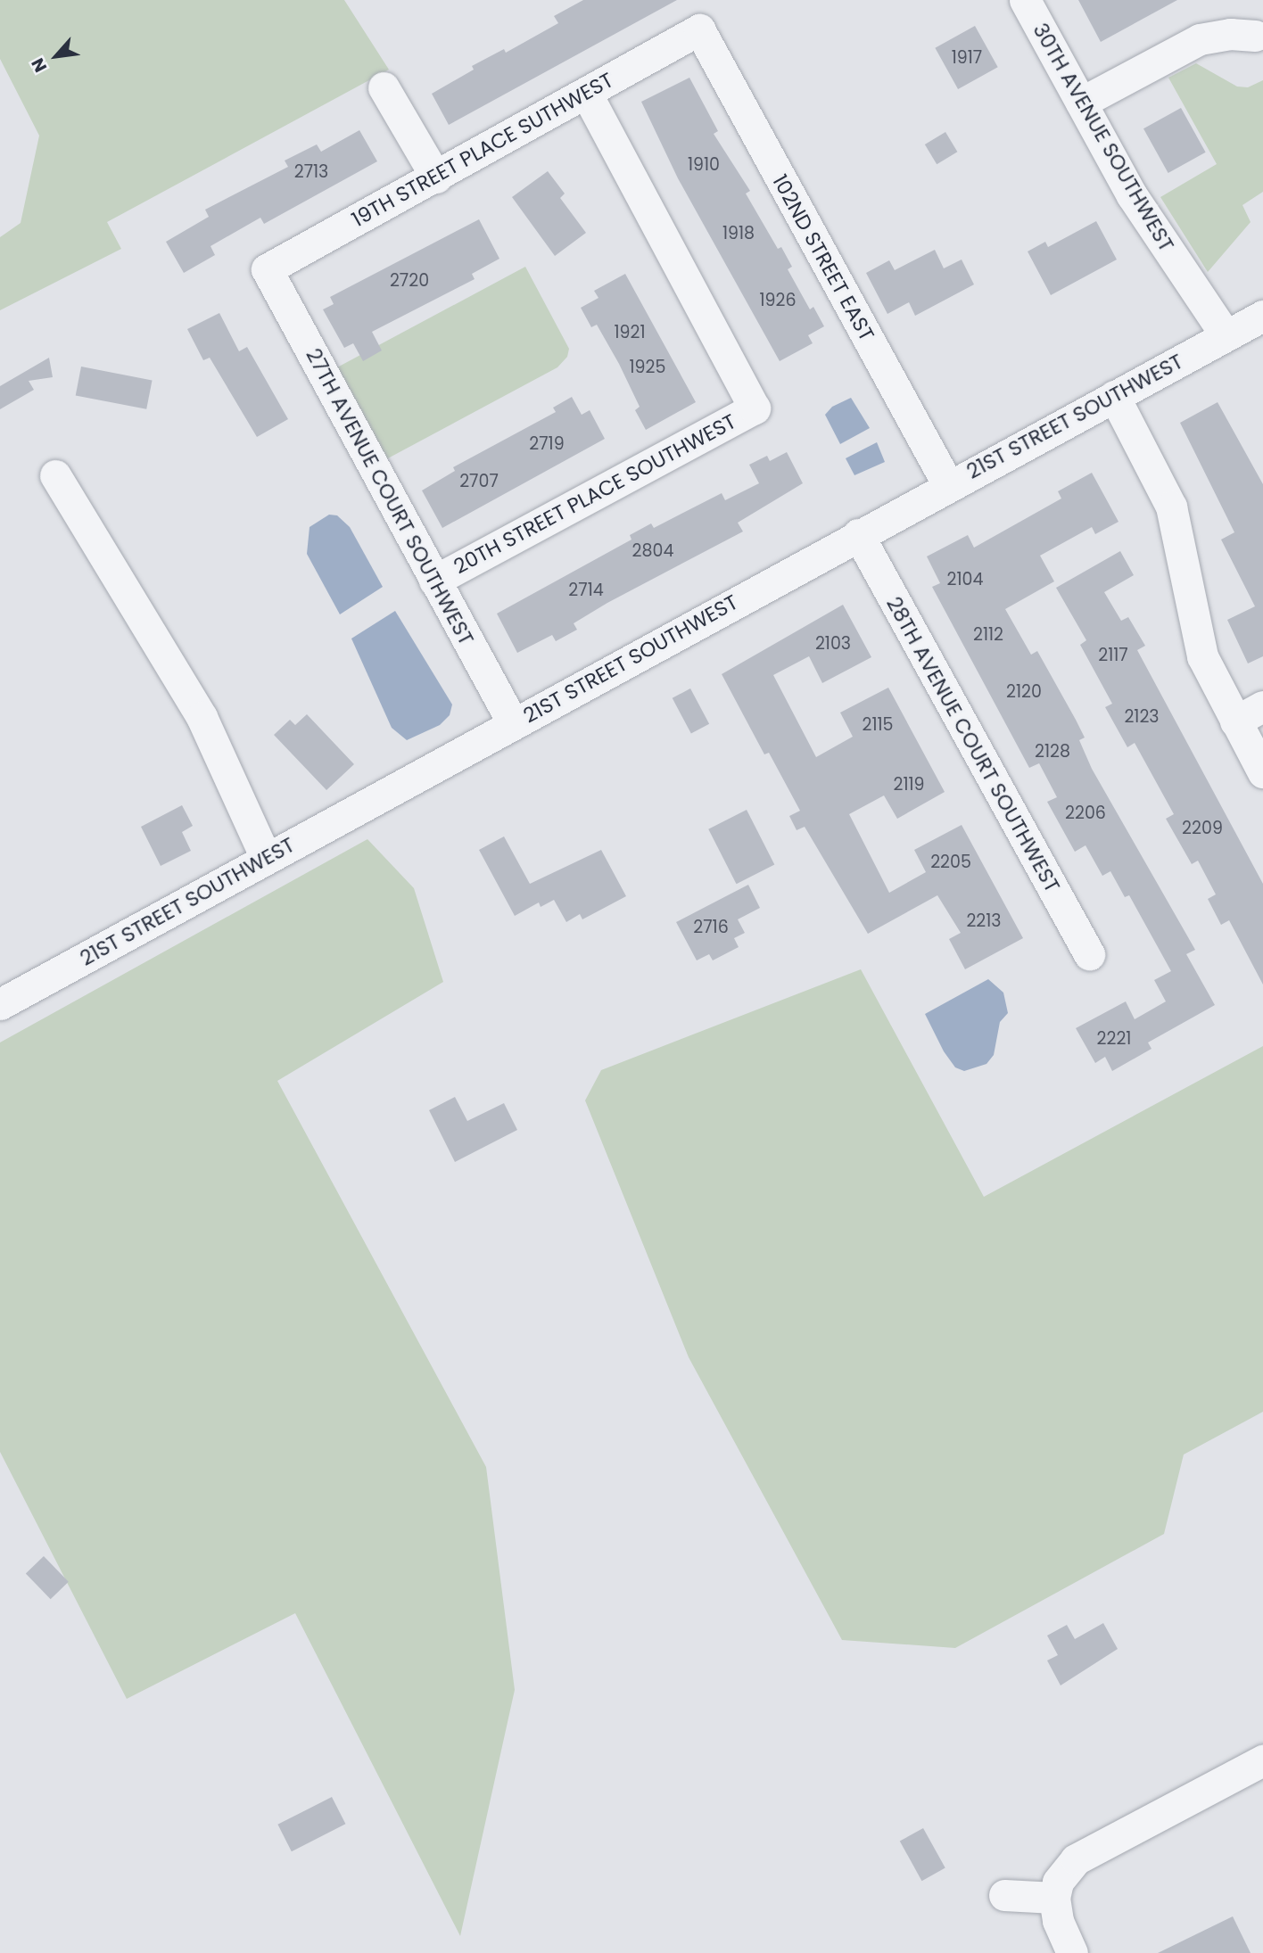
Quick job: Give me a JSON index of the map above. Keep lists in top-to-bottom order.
{
  "streets": {
    "street": [
      "30TH AVENUE SOUTHWEST",
      "19TH STREET PLACE SUTHWEST",
      "102ND STREET EAST",
      "21ST STREET SOUTHWEST",
      "20TH STREET PLACE SOUTHWEST",
      "27TH AVENUE COURT SOUTHWEST",
      "28TH AVENUE COURT SOUTHWEST"
    ]
  },
  "crossings": [
    ["30TH AVENUE SOUTHWEST", "21ST STREET SOUTHWEST"],
    ["19TH STREET PLACE SUTHWEST", "102ND STREET EAST"],
    ["19TH STREET PLACE SUTHWEST", "20TH STREET PLACE SOUTHWEST"],
    ["19TH STREET PLACE SUTHWEST", "27TH AVENUE COURT SOUTHWEST"],
    ["102ND STREET EAST", "21ST STREET SOUTHWEST"],
    ["21ST STREET SOUTHWEST", "27TH AVENUE COURT SOUTHWEST"],
    ["21ST STREET SOUTHWEST", "28TH AVENUE COURT SOUTHWEST"],
    ["20TH STREET PLACE SOUTHWEST", "27TH AVENUE COURT SOUTHWEST"]
  ],
  "house_numbers": [
    "1917",
    "1910",
    "2713",
    "1918",
    "2720",
    "1926",
    "1921",
    "1925",
    "2719",
    "2707",
    "2804",
    "2104",
    "2714",
    "2112",
    "2103",
    "2117",
    "2120",
    "2123",
    "2115",
    "2128",
    "2119",
    "2206",
    "2209",
    "2205",
    "2213",
    "2716",
    "2221"
  ],
  "north": "bottom left"
}
